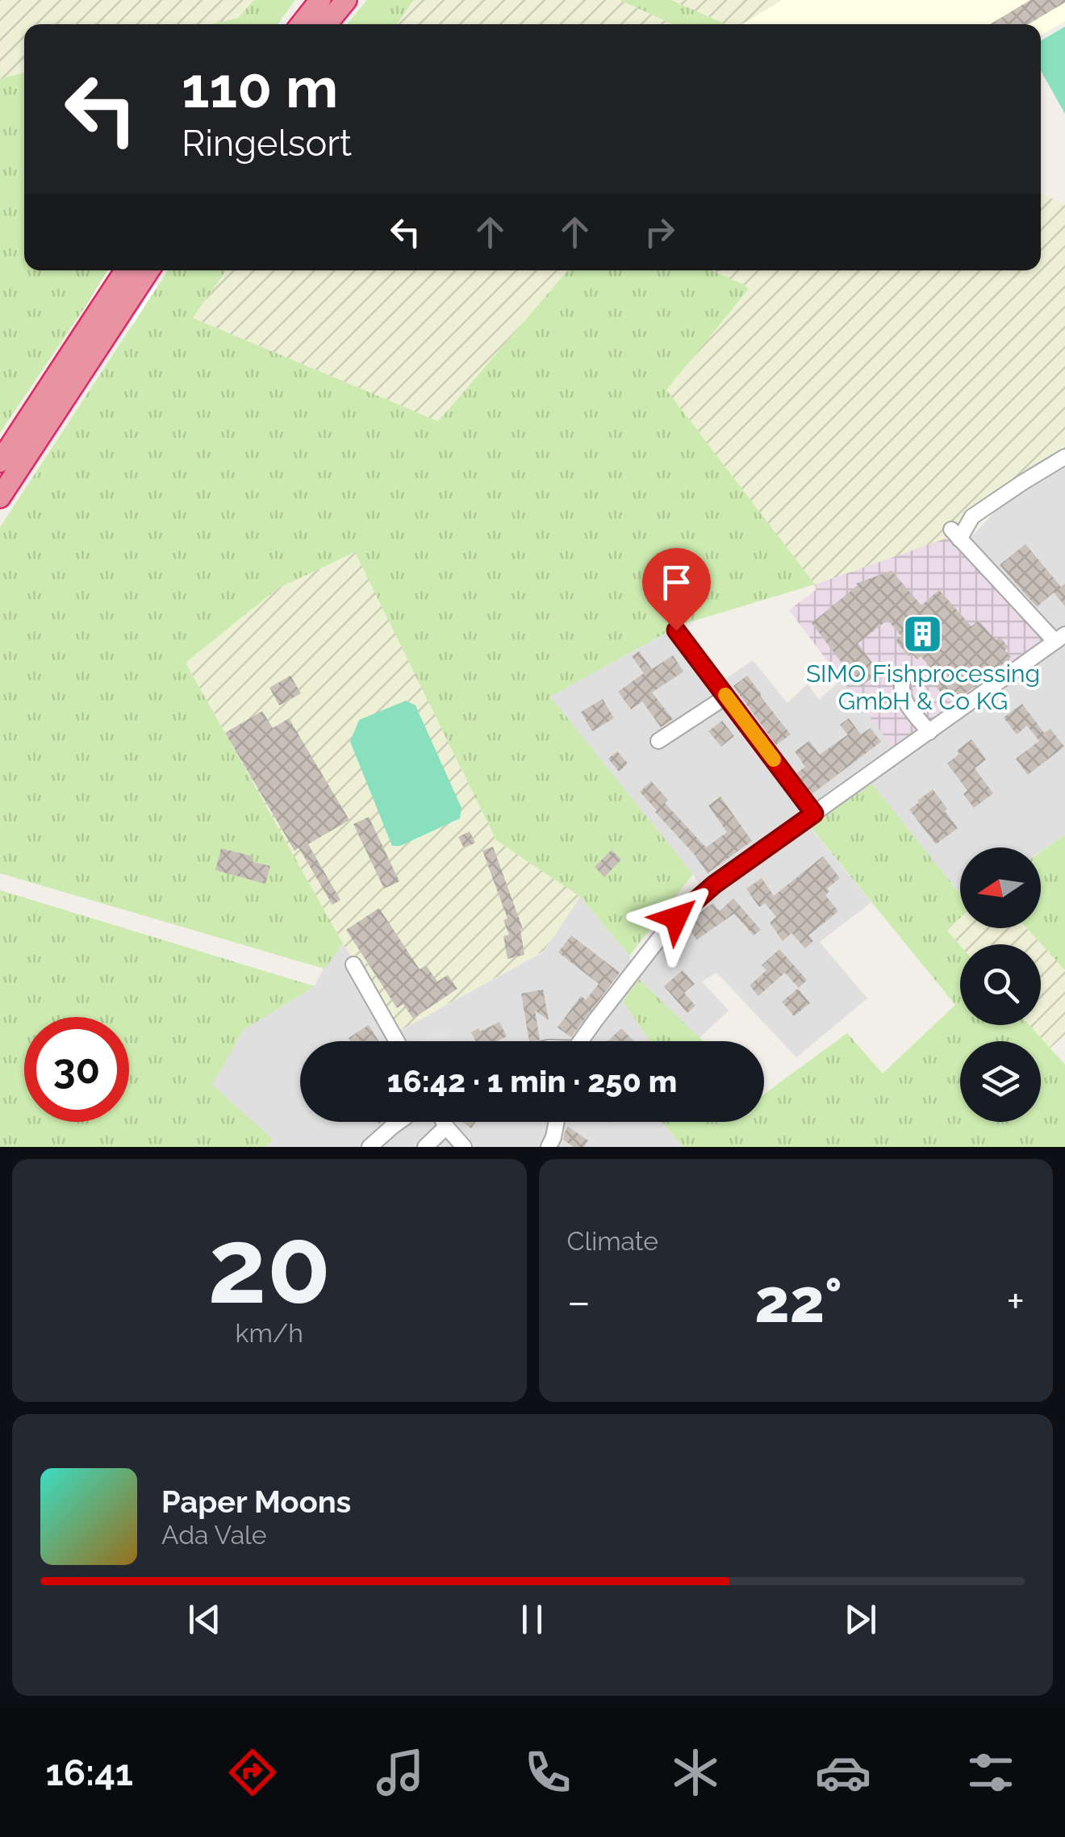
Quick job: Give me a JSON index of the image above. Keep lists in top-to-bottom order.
{
  "places": {
    "building": ["SIMO Fishprocessing GmbH & Co KG"]
  },
  "north": "left",
  "page": {
    "turn": ["110 m", "Ringelsort"],
    "limit": "30",
    "trip": "16:42 · 1 min · 250 m",
    "tile": [
      ["20", "km/h"],
      "Climate"
    ],
    "heat": ["−", "22°", "+"],
    "song": ["Paper Moons", "Ada Vale"],
    "tabs": "16:41"
  }
}
